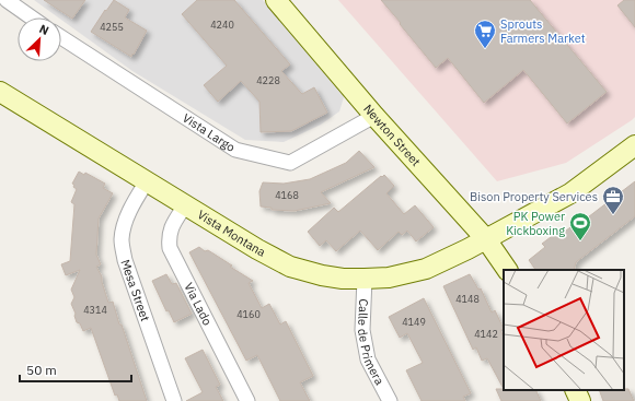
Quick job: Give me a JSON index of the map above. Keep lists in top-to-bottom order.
{
  "streets": {
    "street": [
      "Vista Largo",
      "Newton Street",
      "Vista Montana",
      "Mesa Street",
      "Via Lado",
      "Calle de Primera"
    ]
  },
  "crossings": [
    ["Vista Largo", "Newton Street"],
    ["Newton Street", "Vista Montana"],
    ["Vista Montana", "Mesa Street"],
    ["Vista Montana", "Via Lado"],
    ["Vista Montana", "Calle de Primera"]
  ],
  "places": {
    "supermarket": ["Sprouts Farmers Market"],
    "office": ["Bison Property Services"],
    "sports": ["PK Power Kickboxing"]
  },
  "house_numbers": [
    "4240",
    "4255",
    "4228",
    "4168",
    "4148",
    "4314",
    "4160",
    "4149",
    "4142"
  ],
  "scale_bar": "50 m",
  "north": "top right"
}
